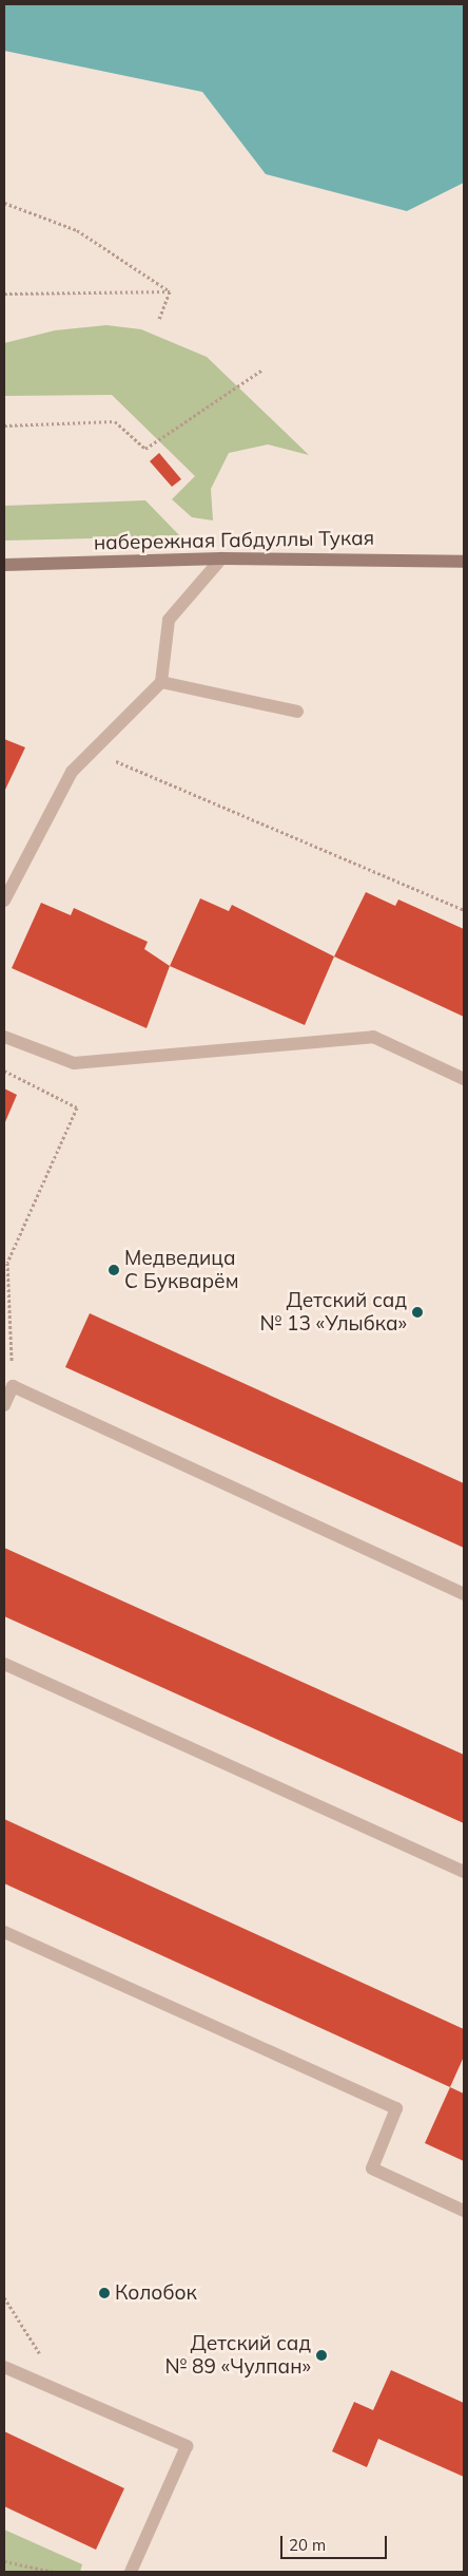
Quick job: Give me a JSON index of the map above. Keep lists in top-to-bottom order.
{
  "streets": {
    "main road": ["набережная Габдуллы Тукая"]
  },
  "places": [
    "Медведица С Букварём",
    "Детский сад № 13 «Улыбка»",
    "Колобок",
    "Детский сад № 89 «Чулпан»"
  ],
  "scale_bar": "20 m"
}
